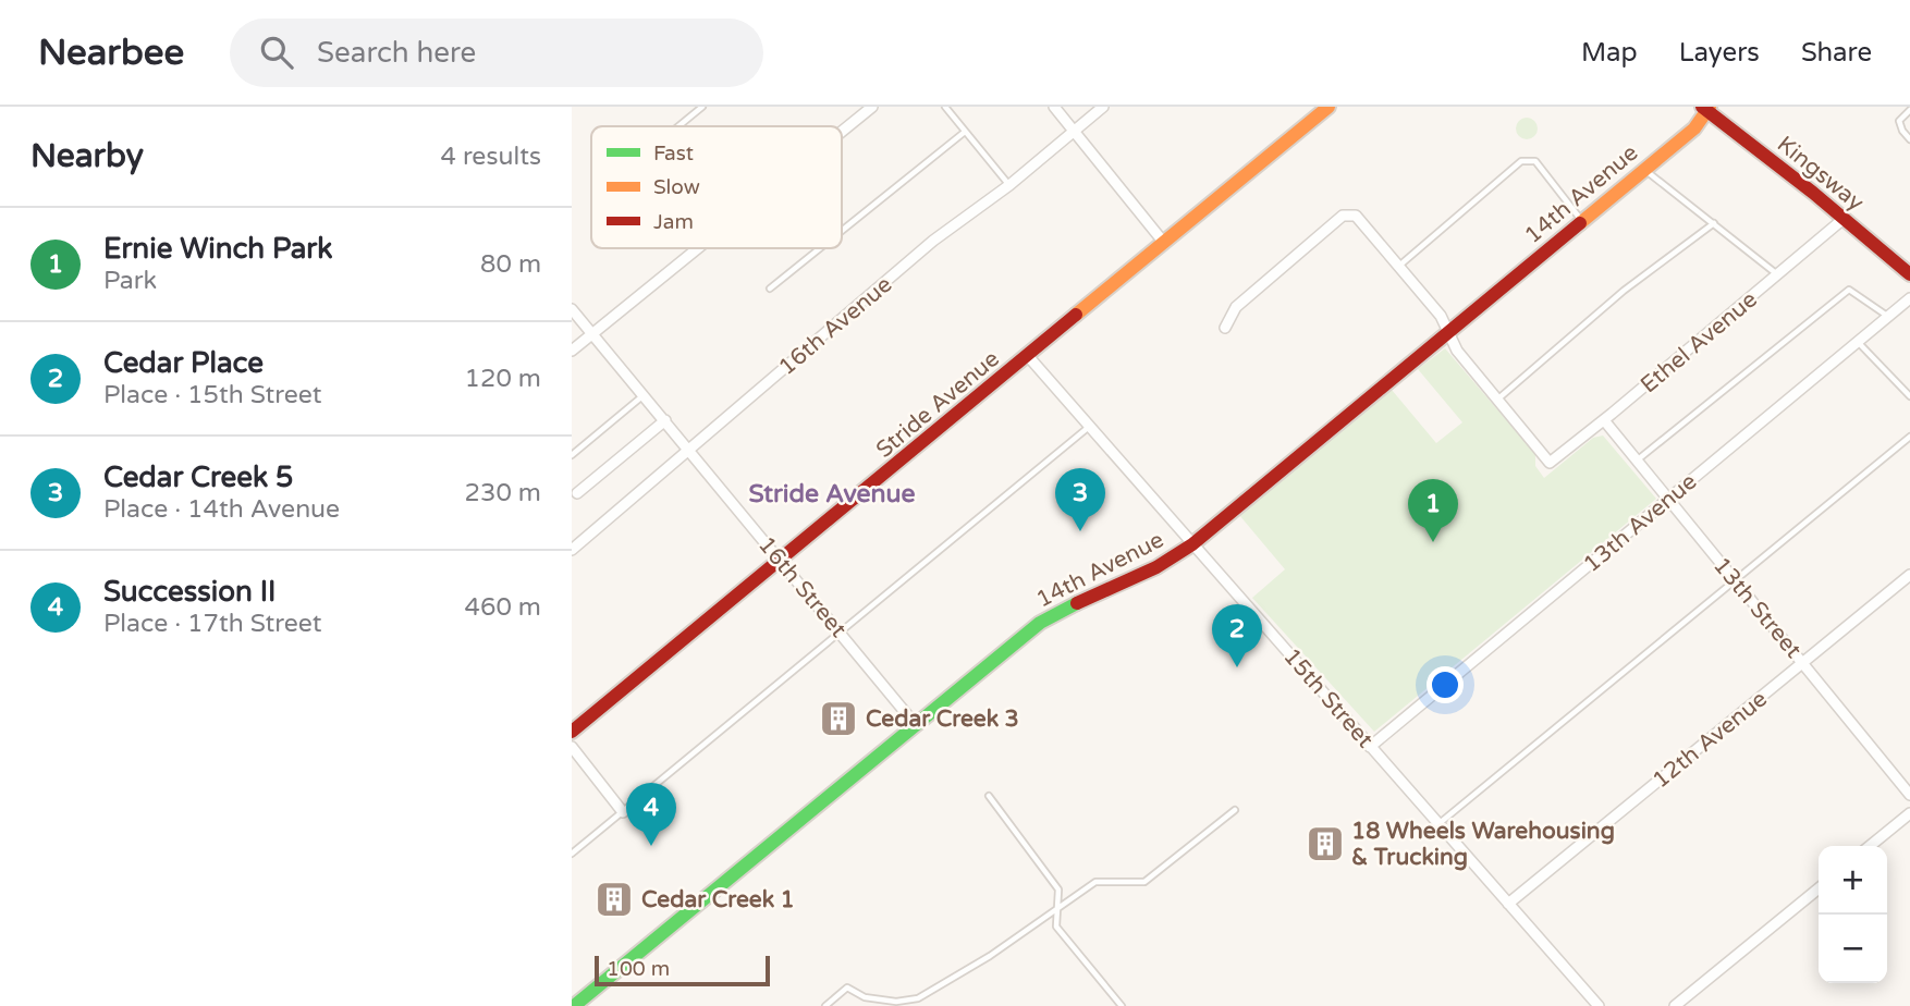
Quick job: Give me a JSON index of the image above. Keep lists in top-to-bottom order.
{
  "streets": {
    "street": [
      "Kingsway",
      "14th Avenue",
      "16th Avenue",
      "Ethel Avenue",
      "Stride Avenue",
      "13th Avenue",
      "16th Street",
      "13th Street",
      "15th Street",
      "12th Avenue"
    ]
  },
  "crossings": [
    ["Kingsway", "14th Avenue"],
    ["Kingsway", "Ethel Avenue"],
    ["14th Avenue", "16th Street"],
    ["14th Avenue", "15th Street"],
    ["16th Avenue", "16th Street"],
    ["Ethel Avenue", "13th Street"],
    ["Stride Avenue", "16th Street"],
    ["Stride Avenue", "15th Street"],
    ["13th Avenue", "13th Street"],
    ["13th Avenue", "15th Street"],
    ["13th Street", "12th Avenue"],
    ["15th Street", "12th Avenue"]
  ],
  "districts": ["Stride Avenue"],
  "places": {
    "building": ["Cedar Creek 3", "18 Wheels Warehousing & Trucking", "Cedar Creek 1"]
  },
  "legend": ["Fast", "Slow", "Jam"],
  "scale_bar": "100 m",
  "page": {
    "header": "Nearbee",
    "search": "Search here",
    "nav": ["Map", "Layers", "Share"],
    "heading": ["Nearby", "4 results"],
    "list": [
      {
        "mark": "1",
        "name": "Ernie Winch Park",
        "note": "Park",
        "value": "80 m"
      },
      {
        "mark": "2",
        "name": "Cedar Place",
        "note": "Place · 15th Street",
        "value": "120 m"
      },
      {
        "mark": "3",
        "name": "Cedar Creek 5",
        "note": "Place · 14th Avenue",
        "value": "230 m"
      },
      {
        "mark": "4",
        "name": "Succession II",
        "note": "Place · 17th Street",
        "value": "460 m"
      }
    ],
    "pins": [
      "3",
      "1",
      "2",
      "4"
    ],
    "map_buttons": ["+", "−"],
    "scale": "100 m"
  }
}
